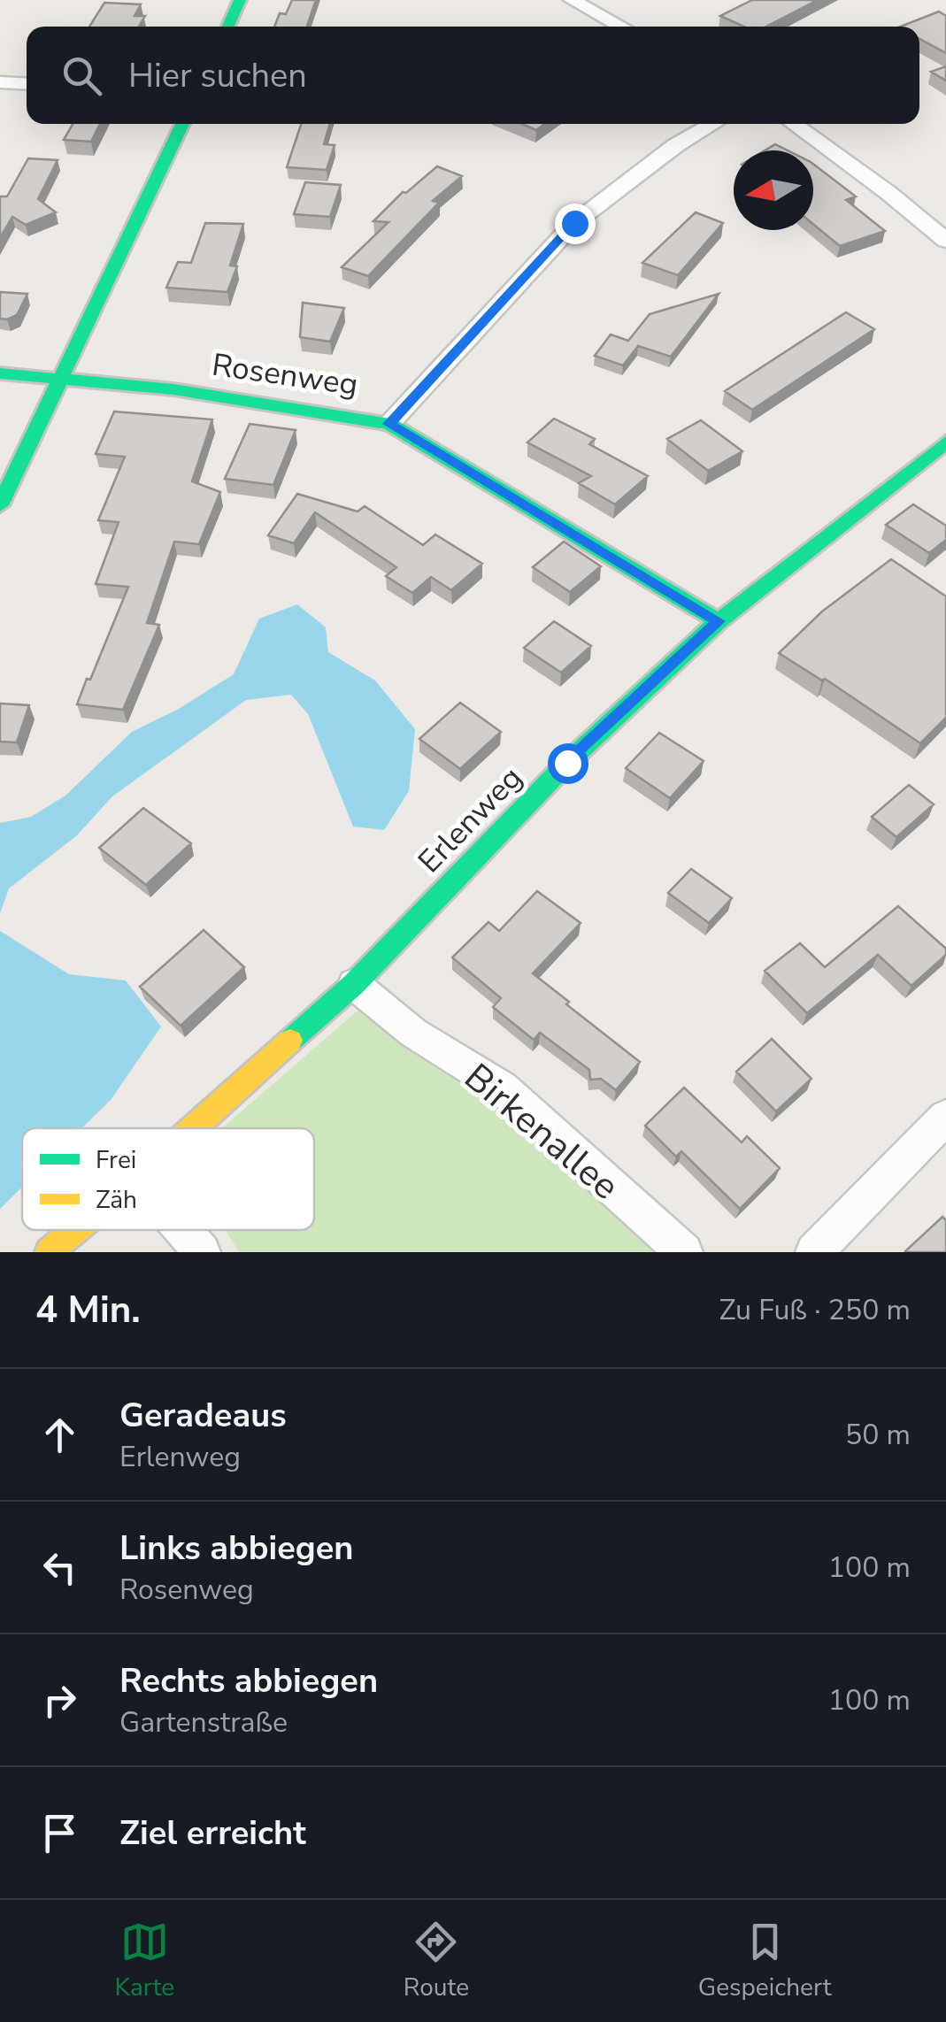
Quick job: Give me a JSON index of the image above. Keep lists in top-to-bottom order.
{
  "streets": {
    "street": ["Rosenweg", "Erlenweg", "Birkenallee"]
  },
  "crossings": [
    ["Rosenweg", "Erlenweg"],
    ["Erlenweg", "Birkenallee"]
  ],
  "legend": ["Frei", "Zäh"],
  "north": "left",
  "page": {
    "search": "Hier suchen",
    "heading": ["4 Min.", "Zu Fuß · 250 m"],
    "list": [
      ["Geradeaus", "Erlenweg", "50 m"],
      ["Links abbiegen", "Rosenweg", "100 m"],
      ["Rechts abbiegen", "Gartenstraße", "100 m"],
      "Ziel erreicht"
    ],
    "nav": ["Karte", "Route", "Gespeichert"]
  }
}
